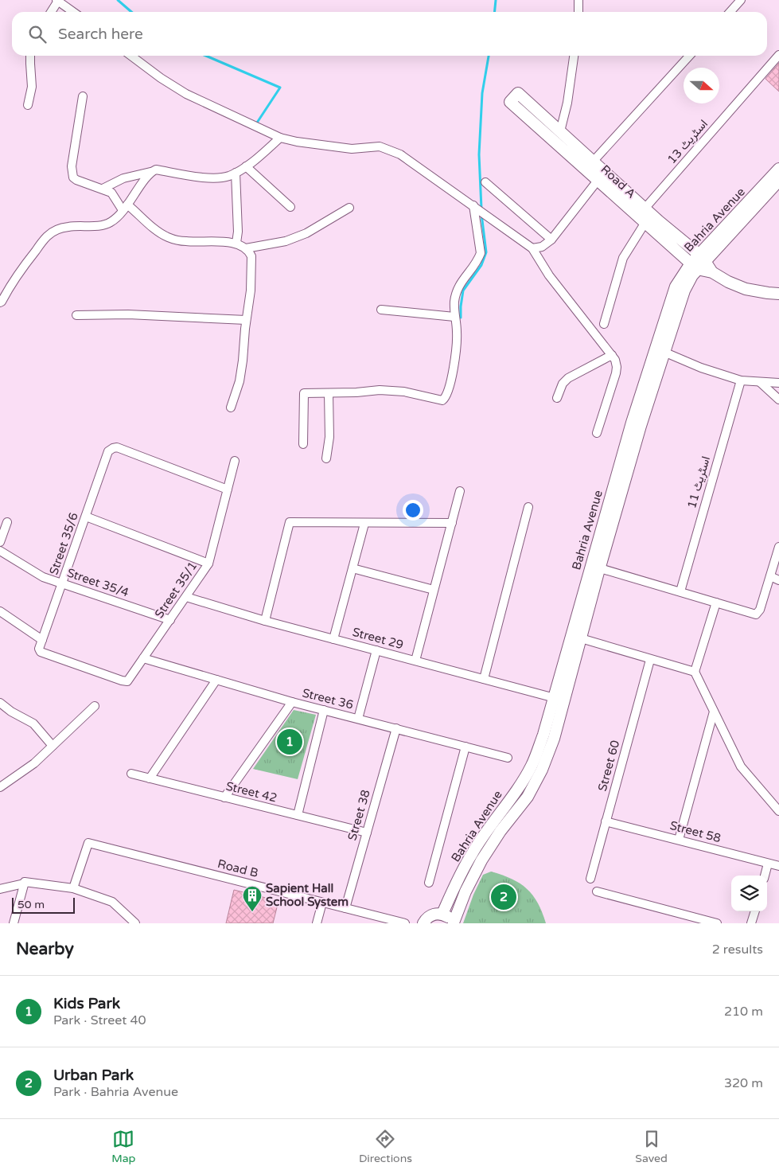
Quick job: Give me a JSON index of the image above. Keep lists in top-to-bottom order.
{
  "streets": {
    "street": [
      "اسٹریٹ 13",
      "Road A",
      "Bahria Avenue",
      "اسٹریٹ 11",
      "Street 35/6",
      "Street 35/4",
      "Street 35/1",
      "Street 29",
      "Street 36",
      "Street 60",
      "Street 42",
      "Street 38",
      "Street 58",
      "Road B"
    ]
  },
  "crossings": [
    ["اسٹریٹ 13", "Road A"],
    ["Road A", "Bahria Avenue"],
    ["Bahria Avenue", "Street 29"],
    ["Street 35/6", "Street 35/4"],
    ["Street 35/6", "Street 35/1"],
    ["Street 35/4", "Street 35/1"],
    ["Street 35/1", "Street 29"],
    ["Street 35/1", "Street 36"],
    ["Street 36", "Street 38"],
    ["Street 60", "Street 58"],
    ["Street 42", "Street 38"],
    ["Street 38", "Road B"]
  ],
  "places": {
    "building": ["Sapient Hall School System"]
  },
  "scale_bar": "50 m",
  "north": "right",
  "page": {
    "search": "Search here",
    "pins": ["1", "2"],
    "scale": "50 m",
    "heading": ["Nearby", "2 results"],
    "list": [
      {
        "mark": "1",
        "name": "Kids Park",
        "note": "Park · Street 40",
        "value": "210 m"
      },
      {
        "mark": "2",
        "name": "Urban Park",
        "note": "Park · Bahria Avenue",
        "value": "320 m"
      }
    ],
    "nav": ["Map", "Directions", "Saved"]
  }
}
